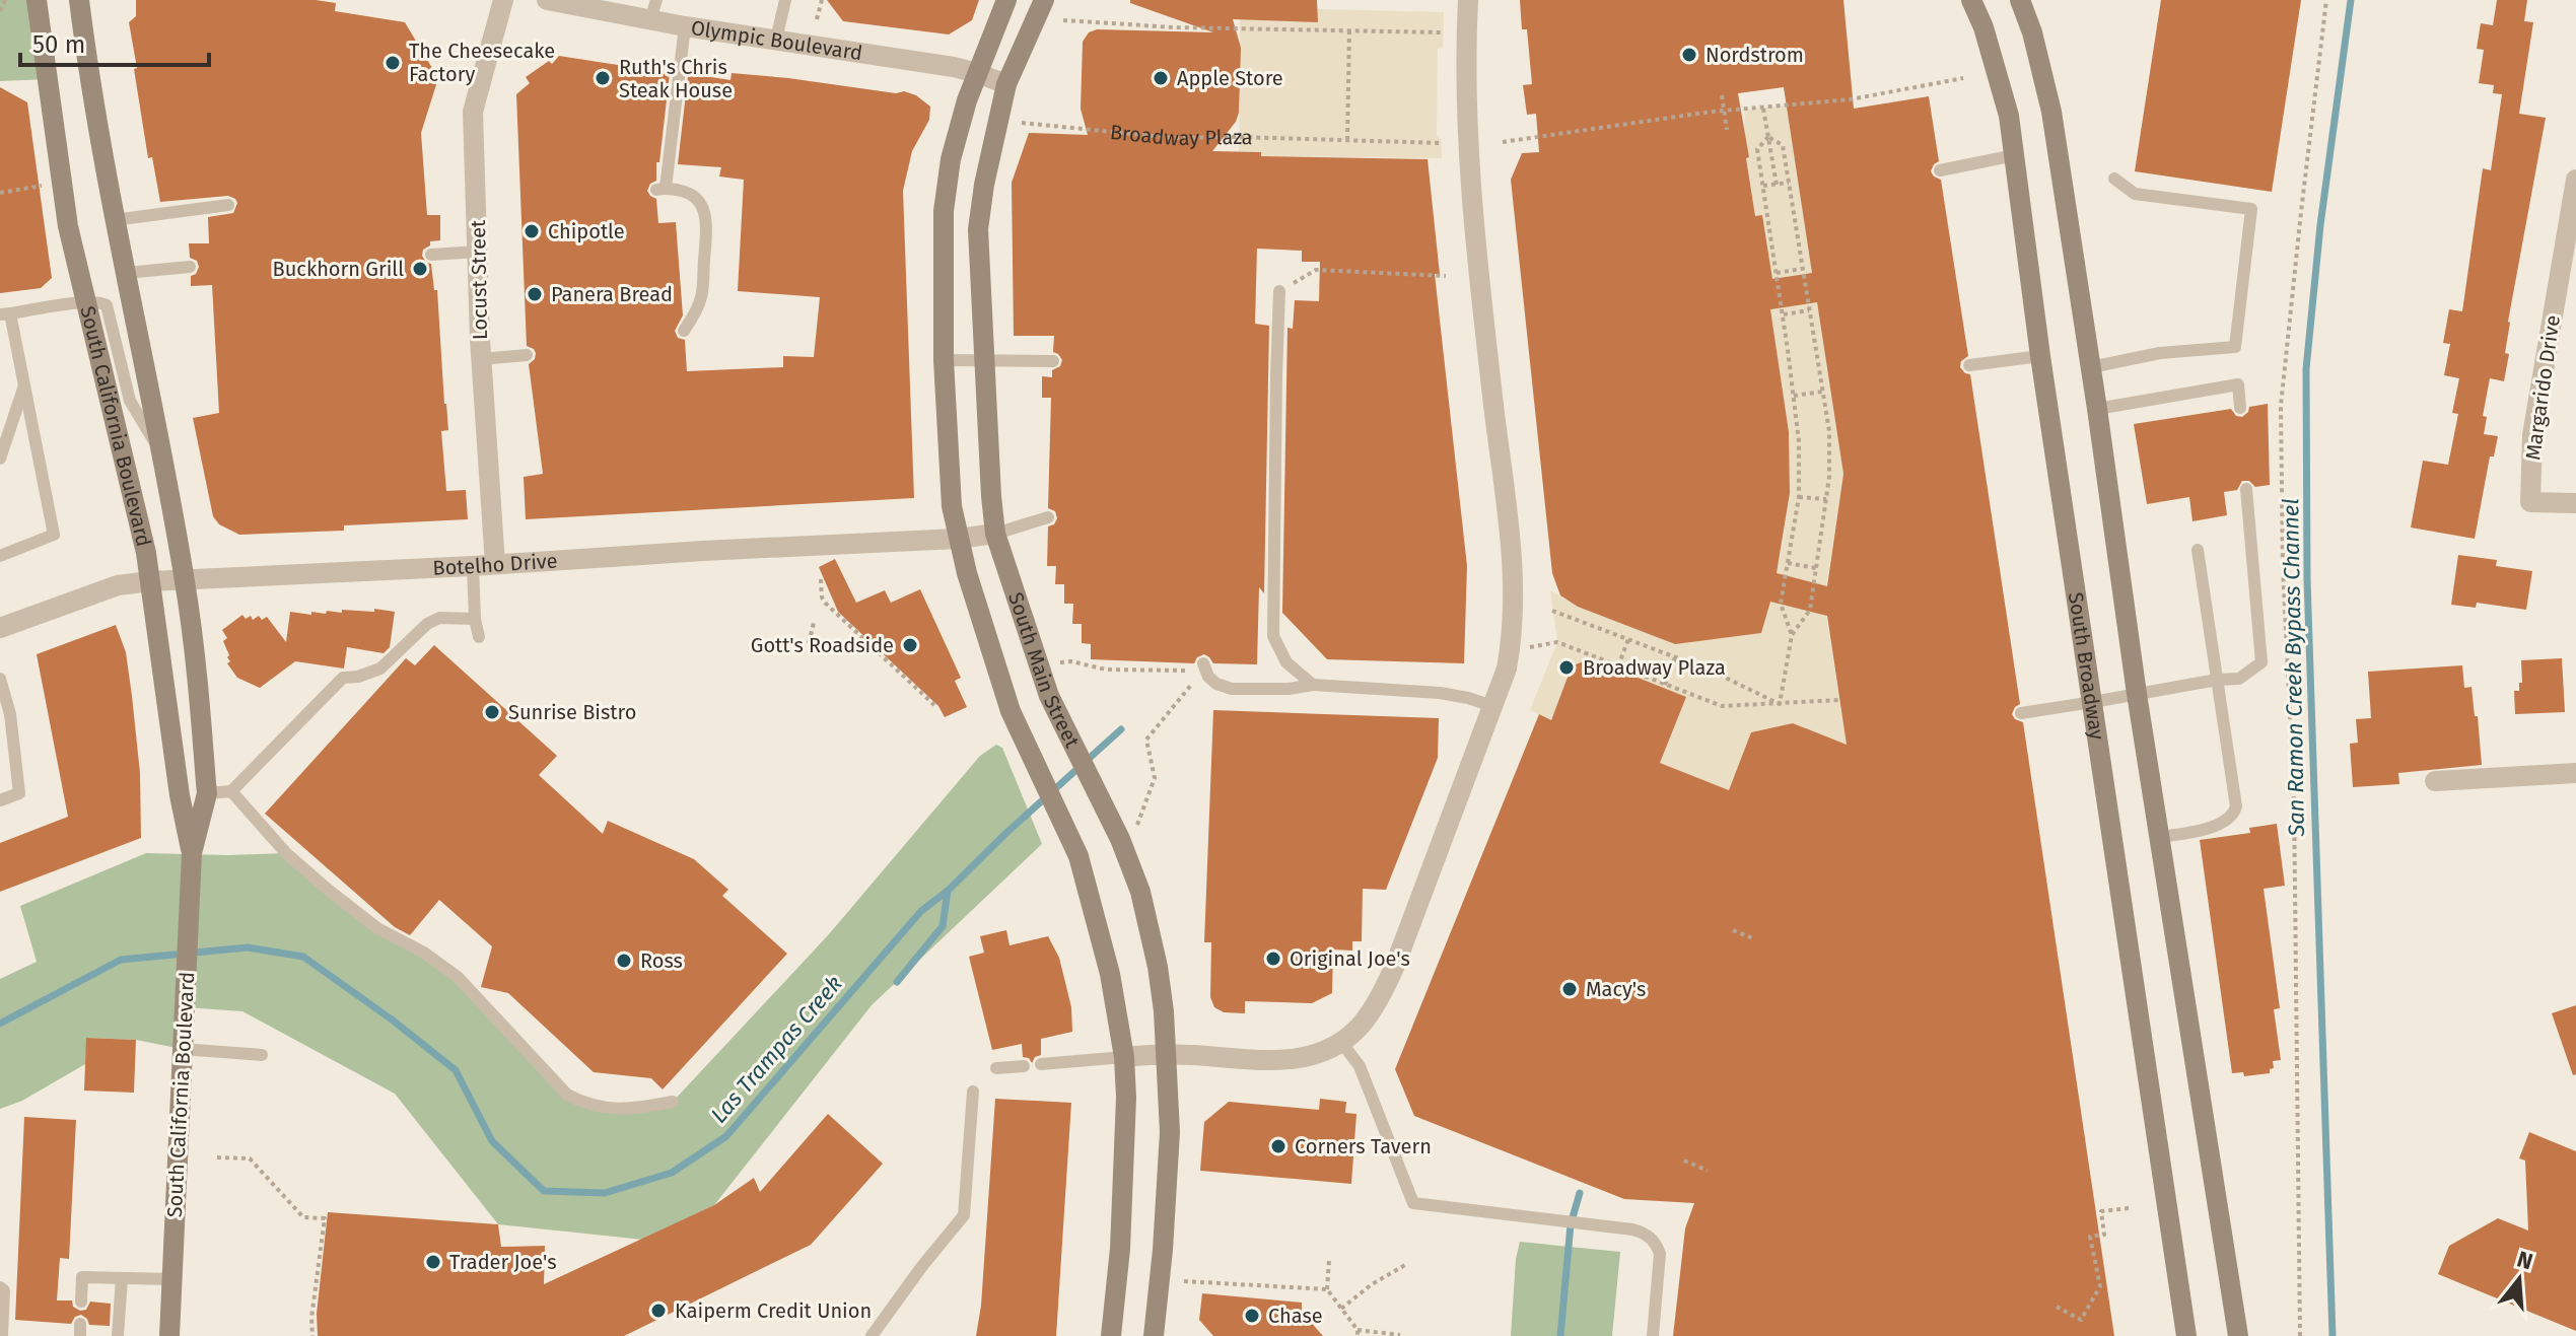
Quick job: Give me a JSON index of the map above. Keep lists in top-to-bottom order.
{
  "streets": {
    "main road": ["South California Boulevard", "South Broadway", "South Main Street"],
    "street": [
      "Olympic Boulevard",
      "Locust Street",
      "Margarido Drive",
      "Botelho Drive"
    ],
    "path": ["Broadway Plaza"]
  },
  "crossings": [
    ["Olympic Boulevard", "South Main Street"],
    ["Locust Street", "Botelho Drive"],
    ["South California Boulevard", "Botelho Drive"],
    ["Botelho Drive", "South Main Street"]
  ],
  "water": ["San Ramon Creek Bypass Channel", "Las Trampas Creek"],
  "places": [
    "Nordstrom",
    "The Cheesecake Factory",
    "Ruth's Chris Steak House",
    "Apple Store",
    "Chipotle",
    "Buckhorn Grill",
    "Panera Bread",
    "Gott's Roadside",
    "Broadway Plaza",
    "Sunrise Bistro",
    "Original Joe's",
    "Ross",
    "Macy's",
    "Corners Tavern",
    "Trader Joe's",
    "Kaiperm Credit Union",
    "Chase"
  ],
  "scale_bar": "50 m",
  "north": "top"
}
